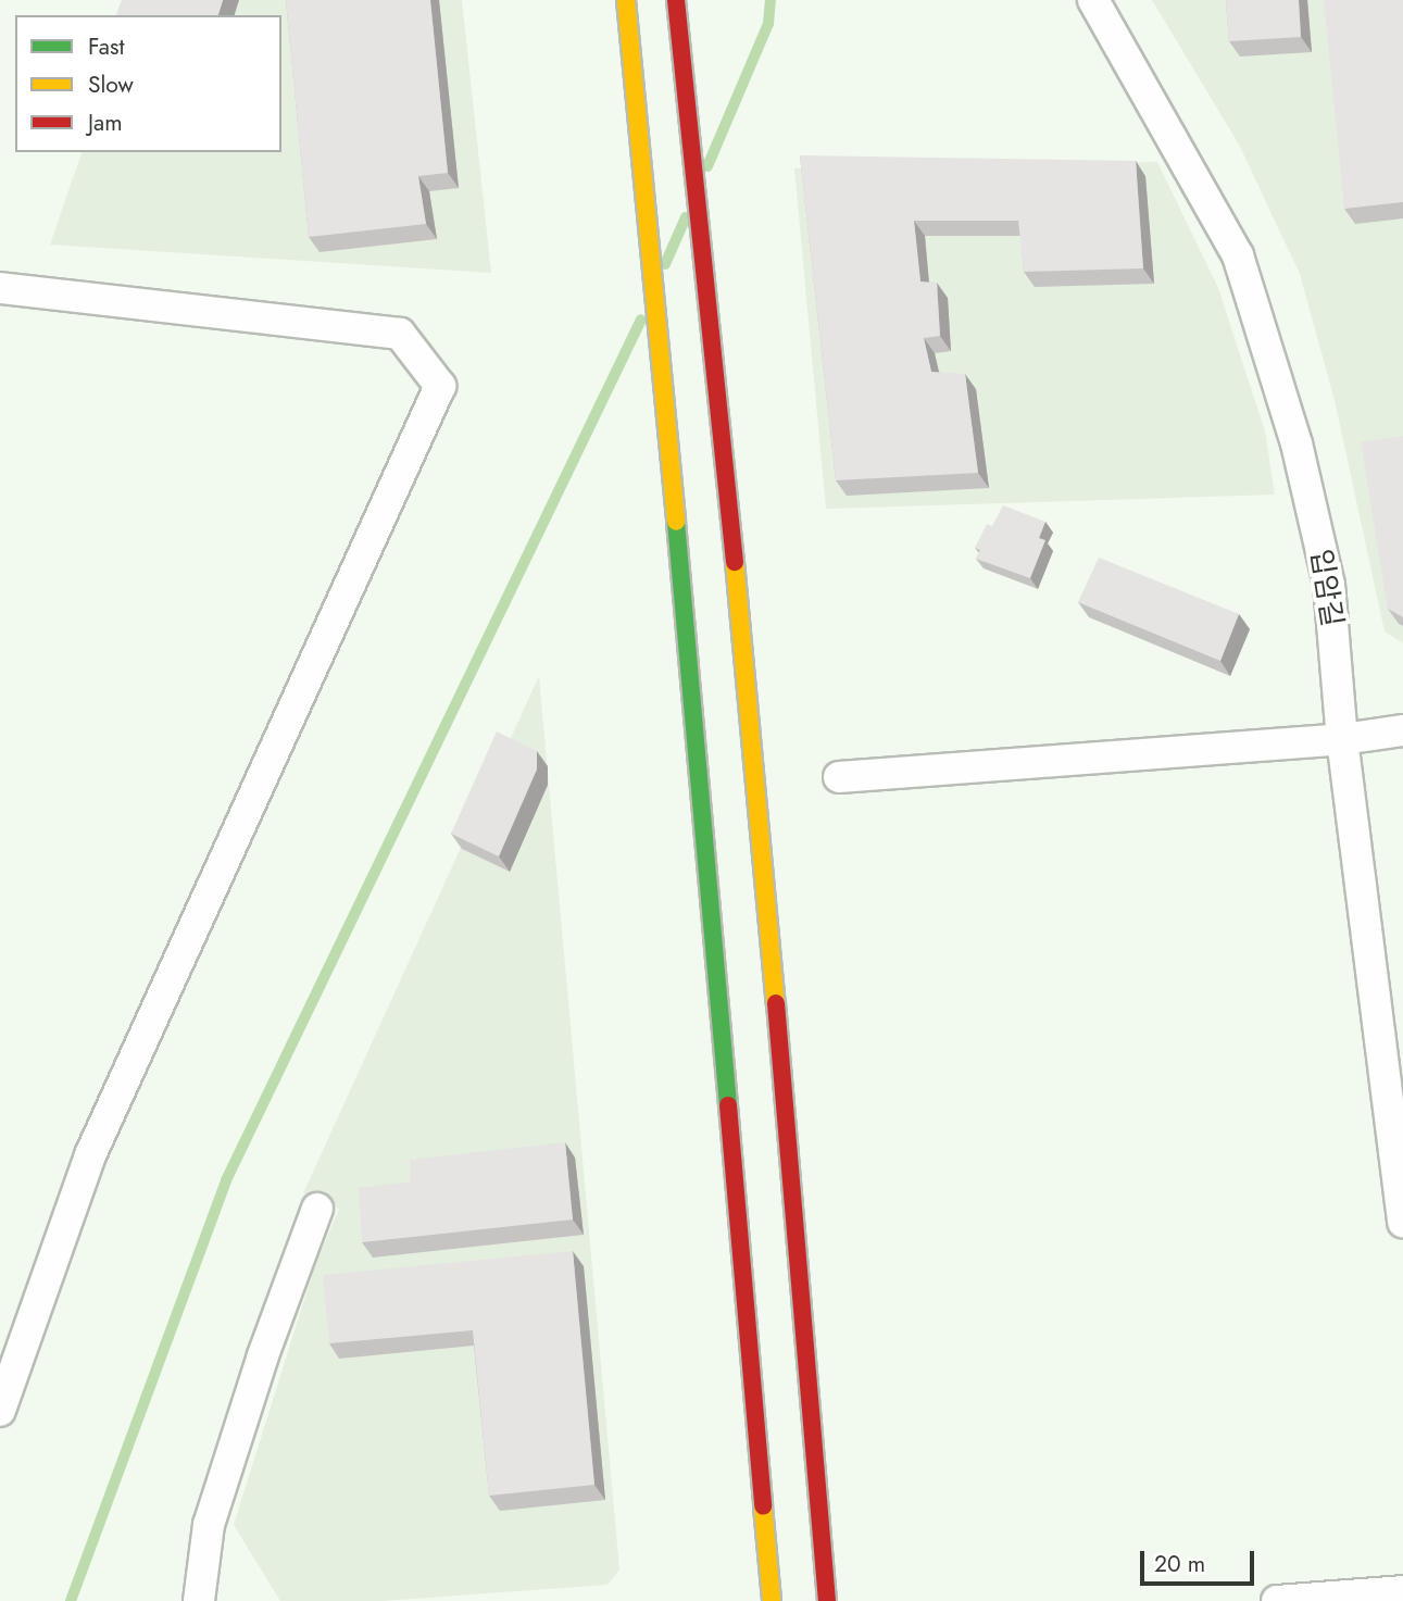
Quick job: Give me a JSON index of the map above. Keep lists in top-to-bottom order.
{
  "streets": {
    "street": ["입암길"]
  },
  "legend": ["Fast", "Slow", "Jam"],
  "scale_bar": "20 m"
}
